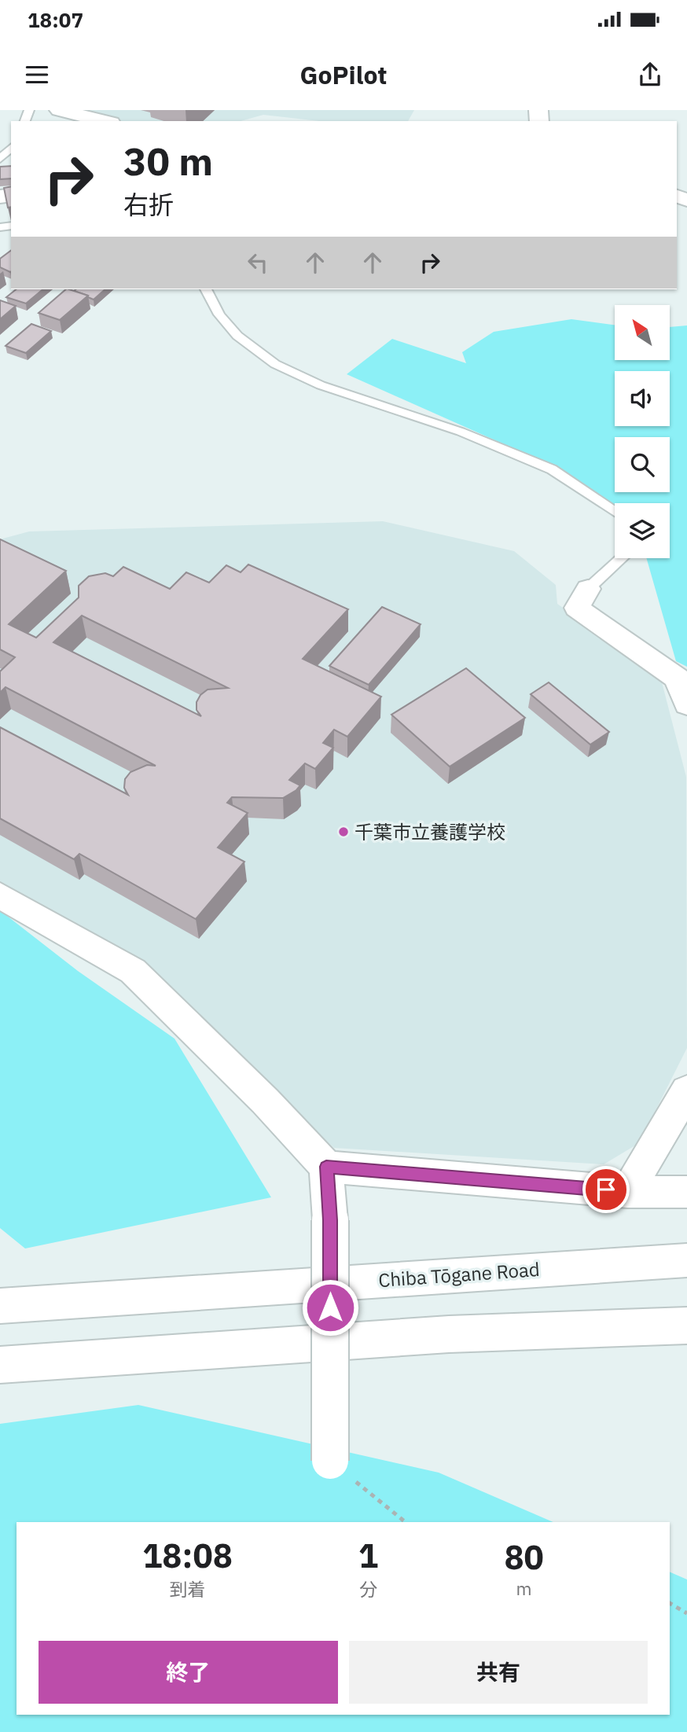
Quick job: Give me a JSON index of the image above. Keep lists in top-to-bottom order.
{
  "streets": {
    "main road": ["Chiba Tōgane Road"]
  },
  "places": ["千葉市立養護学校"],
  "north": "top left",
  "page": {
    "status": "18:07",
    "header": "GoPilot",
    "turn": ["30 m", "右折"],
    "eta": [
      "18:08",
      "到着",
      "1",
      "分",
      "80",
      "m"
    ],
    "buttons": ["終了", "共有"]
  }
}
